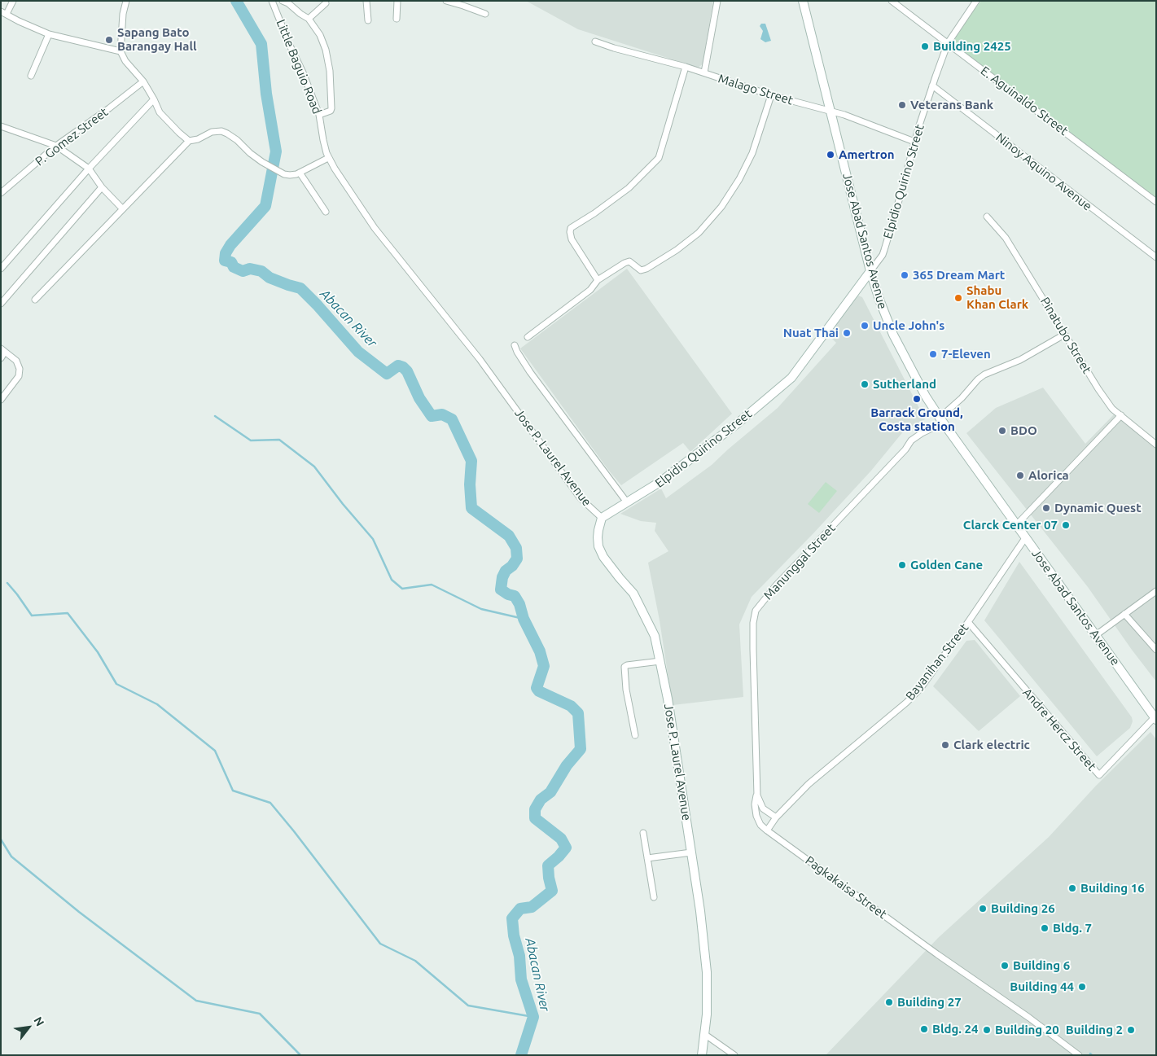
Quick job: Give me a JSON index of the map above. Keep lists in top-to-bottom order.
{
  "streets": {
    "street": [
      "Little Baguio Road",
      "Malago Street",
      "E. Aguinaldo Street",
      "P. Gomez Street",
      "Ninoy Aquino Avenue",
      "Elpidio Quirino Street",
      "Jose Abad Santos Avenue",
      "Pinatubo Street",
      "Jose P. Laurel Avenue",
      "Manunggal Street",
      "Bayanihan Street",
      "Andre Hercz Street",
      "Pagkakaisa Street"
    ]
  },
  "crossings": [
    ["Little Baguio Road", "Jose P. Laurel Avenue"],
    ["Malago Street", "Elpidio Quirino Street"],
    ["Malago Street", "Jose Abad Santos Avenue"],
    ["E. Aguinaldo Street", "Elpidio Quirino Street"],
    ["Ninoy Aquino Avenue", "Elpidio Quirino Street"],
    ["Elpidio Quirino Street", "Jose Abad Santos Avenue"],
    ["Elpidio Quirino Street", "Jose P. Laurel Avenue"],
    ["Jose Abad Santos Avenue", "Manunggal Street"],
    ["Jose Abad Santos Avenue", "Bayanihan Street"],
    ["Jose Abad Santos Avenue", "Andre Hercz Street"],
    ["Pinatubo Street", "Manunggal Street"],
    ["Bayanihan Street", "Andre Hercz Street"]
  ],
  "water": ["Abacan River"],
  "places": [
    "Sapang Bato Barangay Hall",
    "Building 2425",
    "Veterans Bank",
    "Amertron",
    "365 Dream Mart",
    "Shabu Khan Clark",
    "Uncle John's",
    "Nuat Thai",
    "7-Eleven",
    "Sutherland",
    "Barrack Ground, Costa station",
    "BDO",
    "Alorica",
    "Dynamic Quest",
    "Clarck Center 07",
    "Golden Cane",
    "Clark electric",
    "Building 16",
    "Building 26",
    "Bldg. 7",
    "Building 6",
    "Building 44",
    "Building 27",
    "Bldg. 24",
    "Building 20",
    "Building 2"
  ],
  "north": "top right"
}
